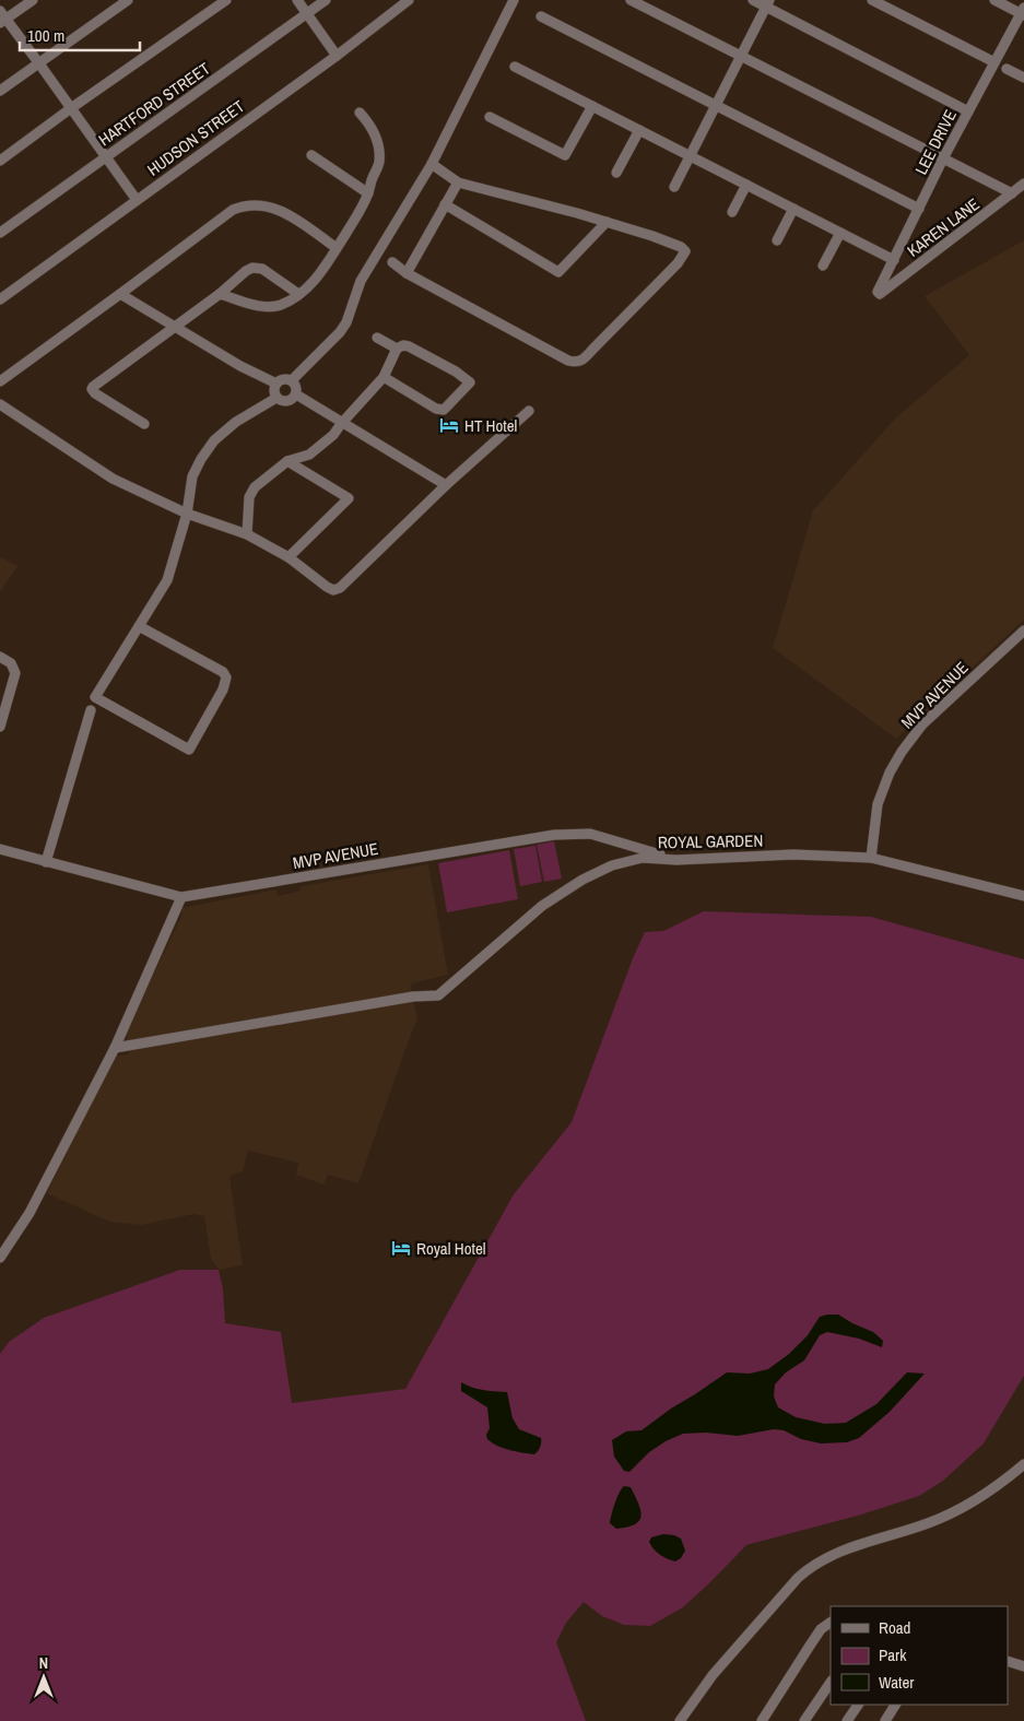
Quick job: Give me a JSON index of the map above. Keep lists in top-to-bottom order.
{
  "streets": {
    "street": [
      "HARTFORD STREET",
      "HUDSON STREET",
      "LEE DRIVE",
      "KAREN LANE",
      "MVP AVENUE",
      "ROYAL GARDEN"
    ]
  },
  "crossings": [
    ["LEE DRIVE", "KAREN LANE"],
    ["MVP AVENUE", "ROYAL GARDEN"]
  ],
  "places": {
    "hotel": ["HT Hotel", "Royal Hotel"]
  },
  "legend": ["Road", "Park", "Water"],
  "scale_bar": "100 m",
  "north": "top"
}
